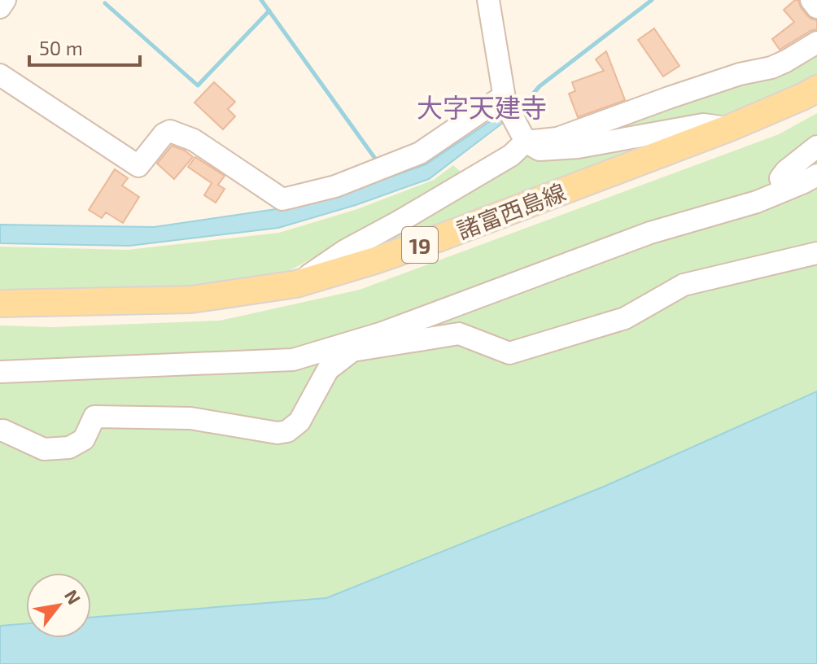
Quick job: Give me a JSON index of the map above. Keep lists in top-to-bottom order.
{
  "streets": {
    "main road": ["諸富西島線", "19"]
  },
  "districts": ["大字天建寺"],
  "scale_bar": "50 m",
  "north": "top right"
}
